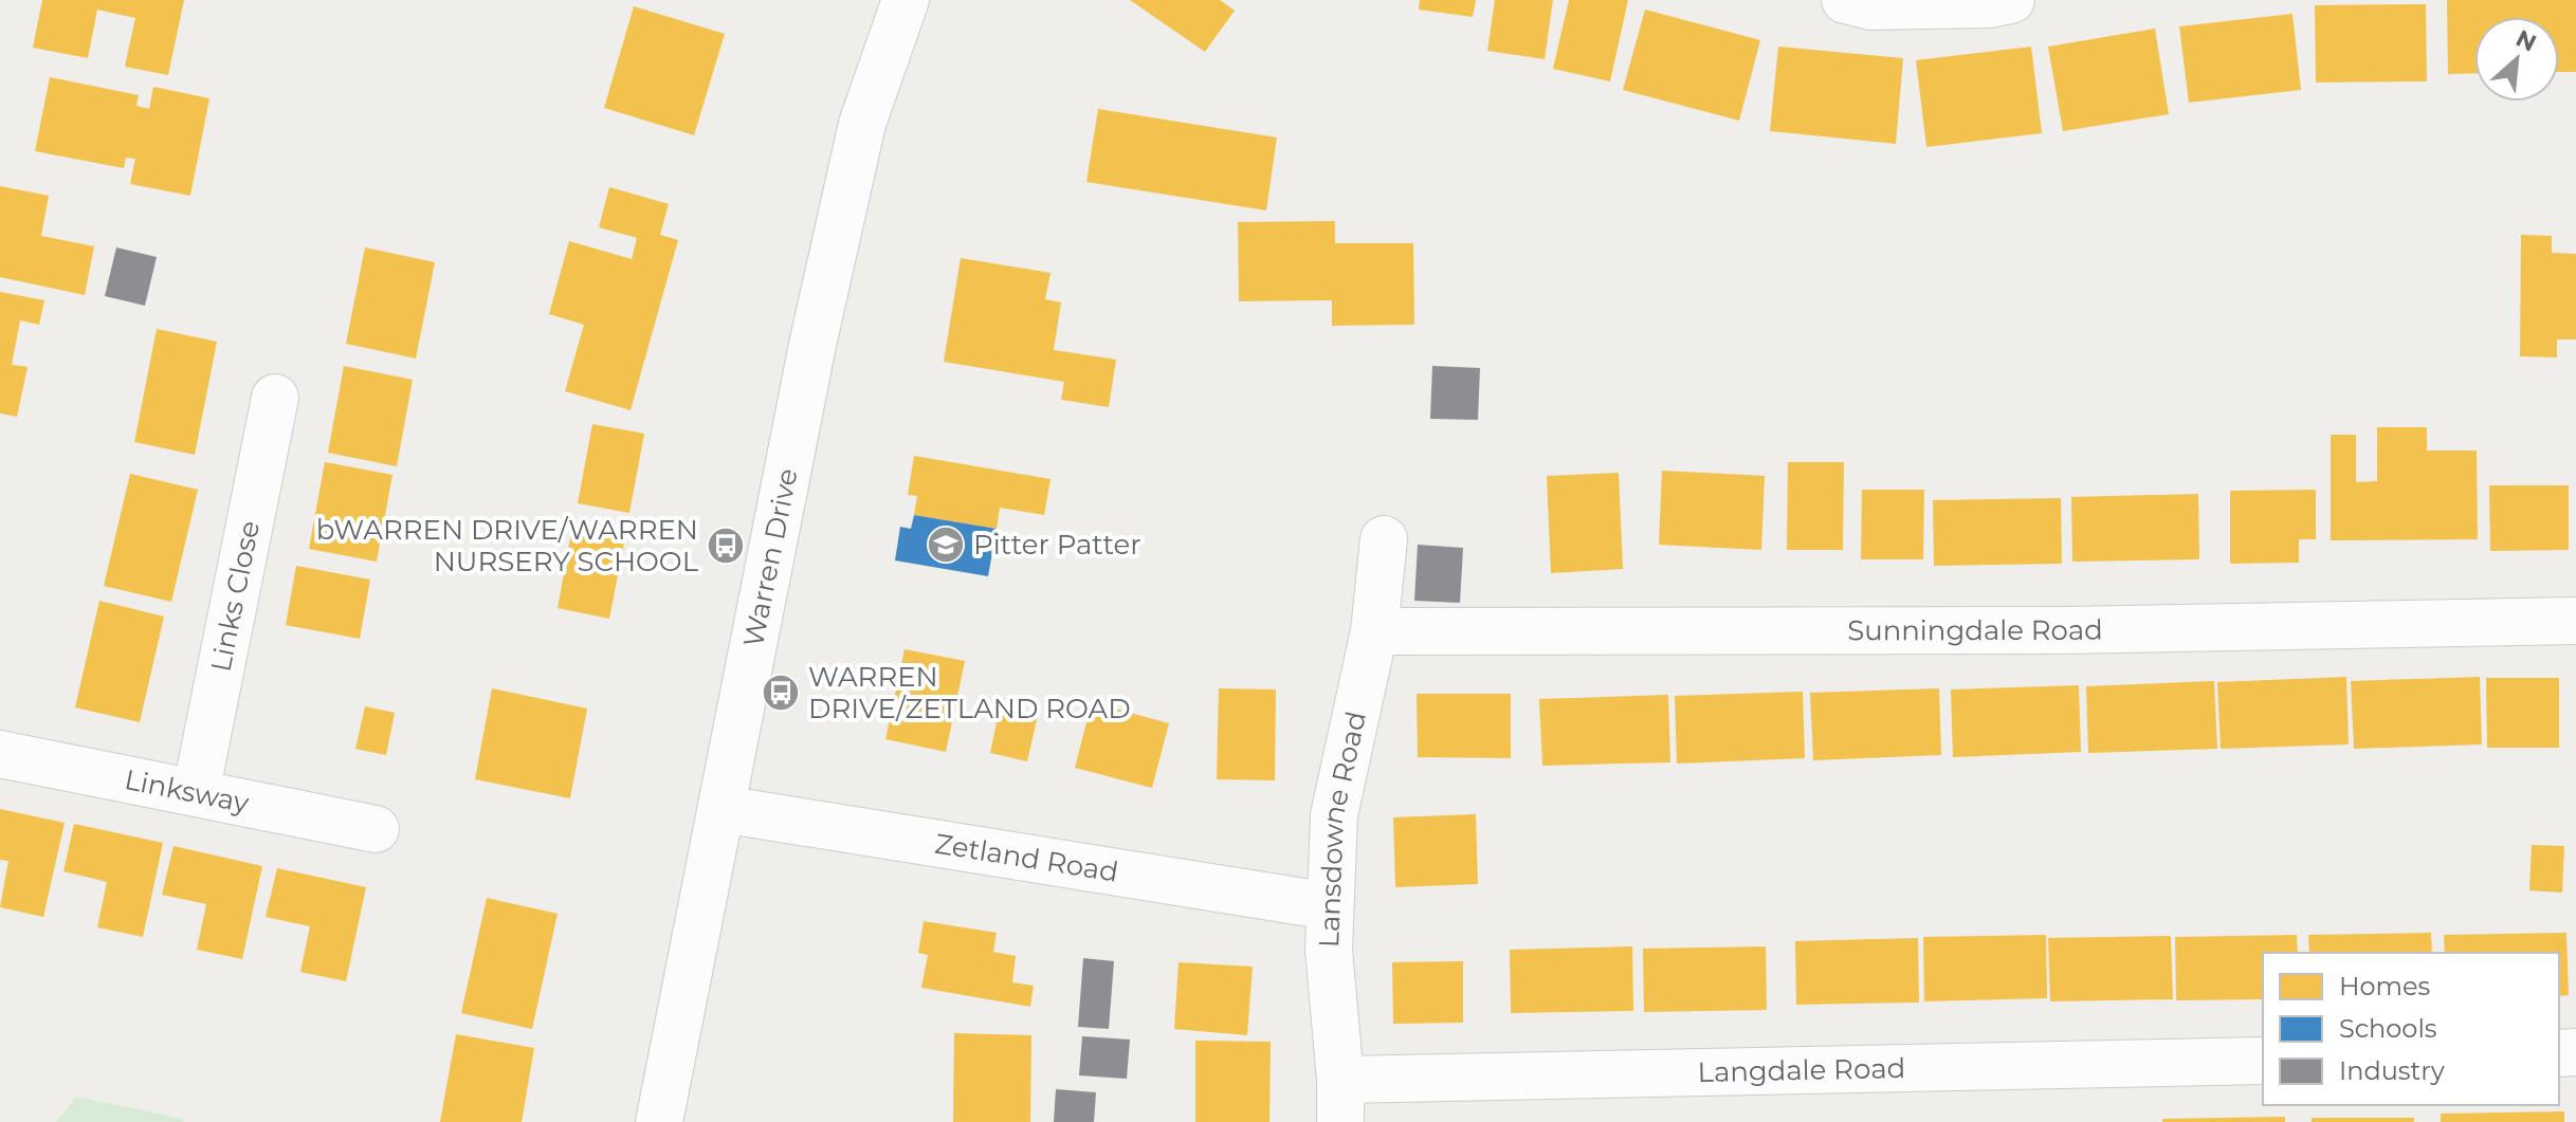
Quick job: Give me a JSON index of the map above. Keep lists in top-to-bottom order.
{
  "streets": {
    "street": [
      "Warren Drive",
      "Links Close",
      "Sunningdale Road",
      "Linksway",
      "Lansdowne Road",
      "Zetland Road",
      "Langdale Road"
    ]
  },
  "crossings": [
    ["Warren Drive", "Zetland Road"],
    ["Links Close", "Linksway"],
    ["Sunningdale Road", "Lansdowne Road"],
    ["Lansdowne Road", "Zetland Road"],
    ["Lansdowne Road", "Langdale Road"]
  ],
  "places": {
    "school or university": ["Pitter Patter"],
    "bus stop": ["bWARREN DRIVE/WARREN NURSERY SCHOOL", "WARREN DRIVE/ZETLAND ROAD"]
  },
  "legend": ["Homes", "Schools", "Industry"],
  "north": "top right"
}
